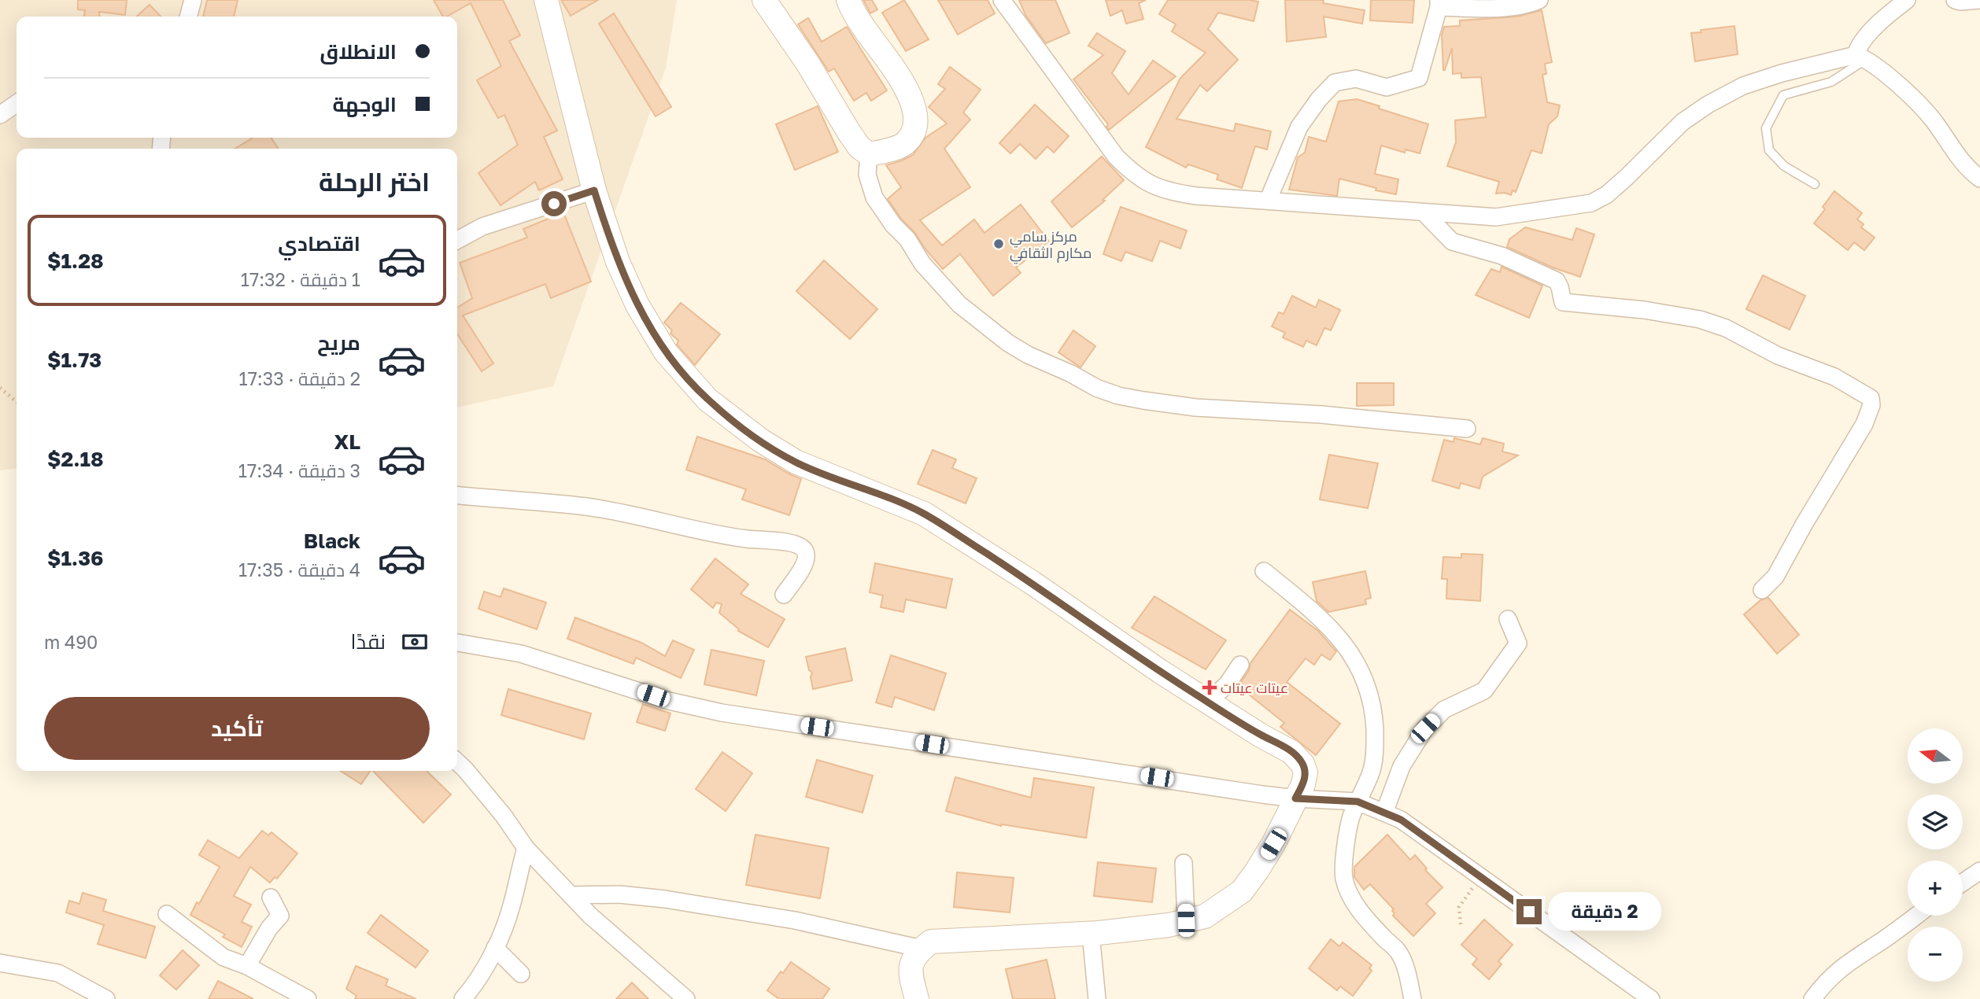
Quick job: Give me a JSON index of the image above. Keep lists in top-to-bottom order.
{
  "places": {
    "other": ["مركز سامي مكارم الثقافي"],
    "health": ["عيتات عيتات"]
  },
  "north": "left",
  "page": {
    "banner": ["الانطلاق", "الوجهة"],
    "heading": "اختر الرحلة",
    "list": [
      {
        "name": "اقتصادي",
        "note": "1 دقيقة · 17:32",
        "value": "$1.28"
      },
      {
        "name": "مريح",
        "note": "2 دقيقة · 17:33",
        "value": "$1.73"
      },
      {
        "name": "XL",
        "note": "3 دقيقة · 17:34",
        "value": "$2.18"
      },
      {
        "name": "Black",
        "note": "4 دقيقة · 17:35",
        "value": "$1.36"
      }
    ],
    "pay": ["نقدًا", "490 m"],
    "buttons": "تأكيد",
    "map_buttons": ["+", "−"],
    "bubble": "2 دقيقة"
  }
}
